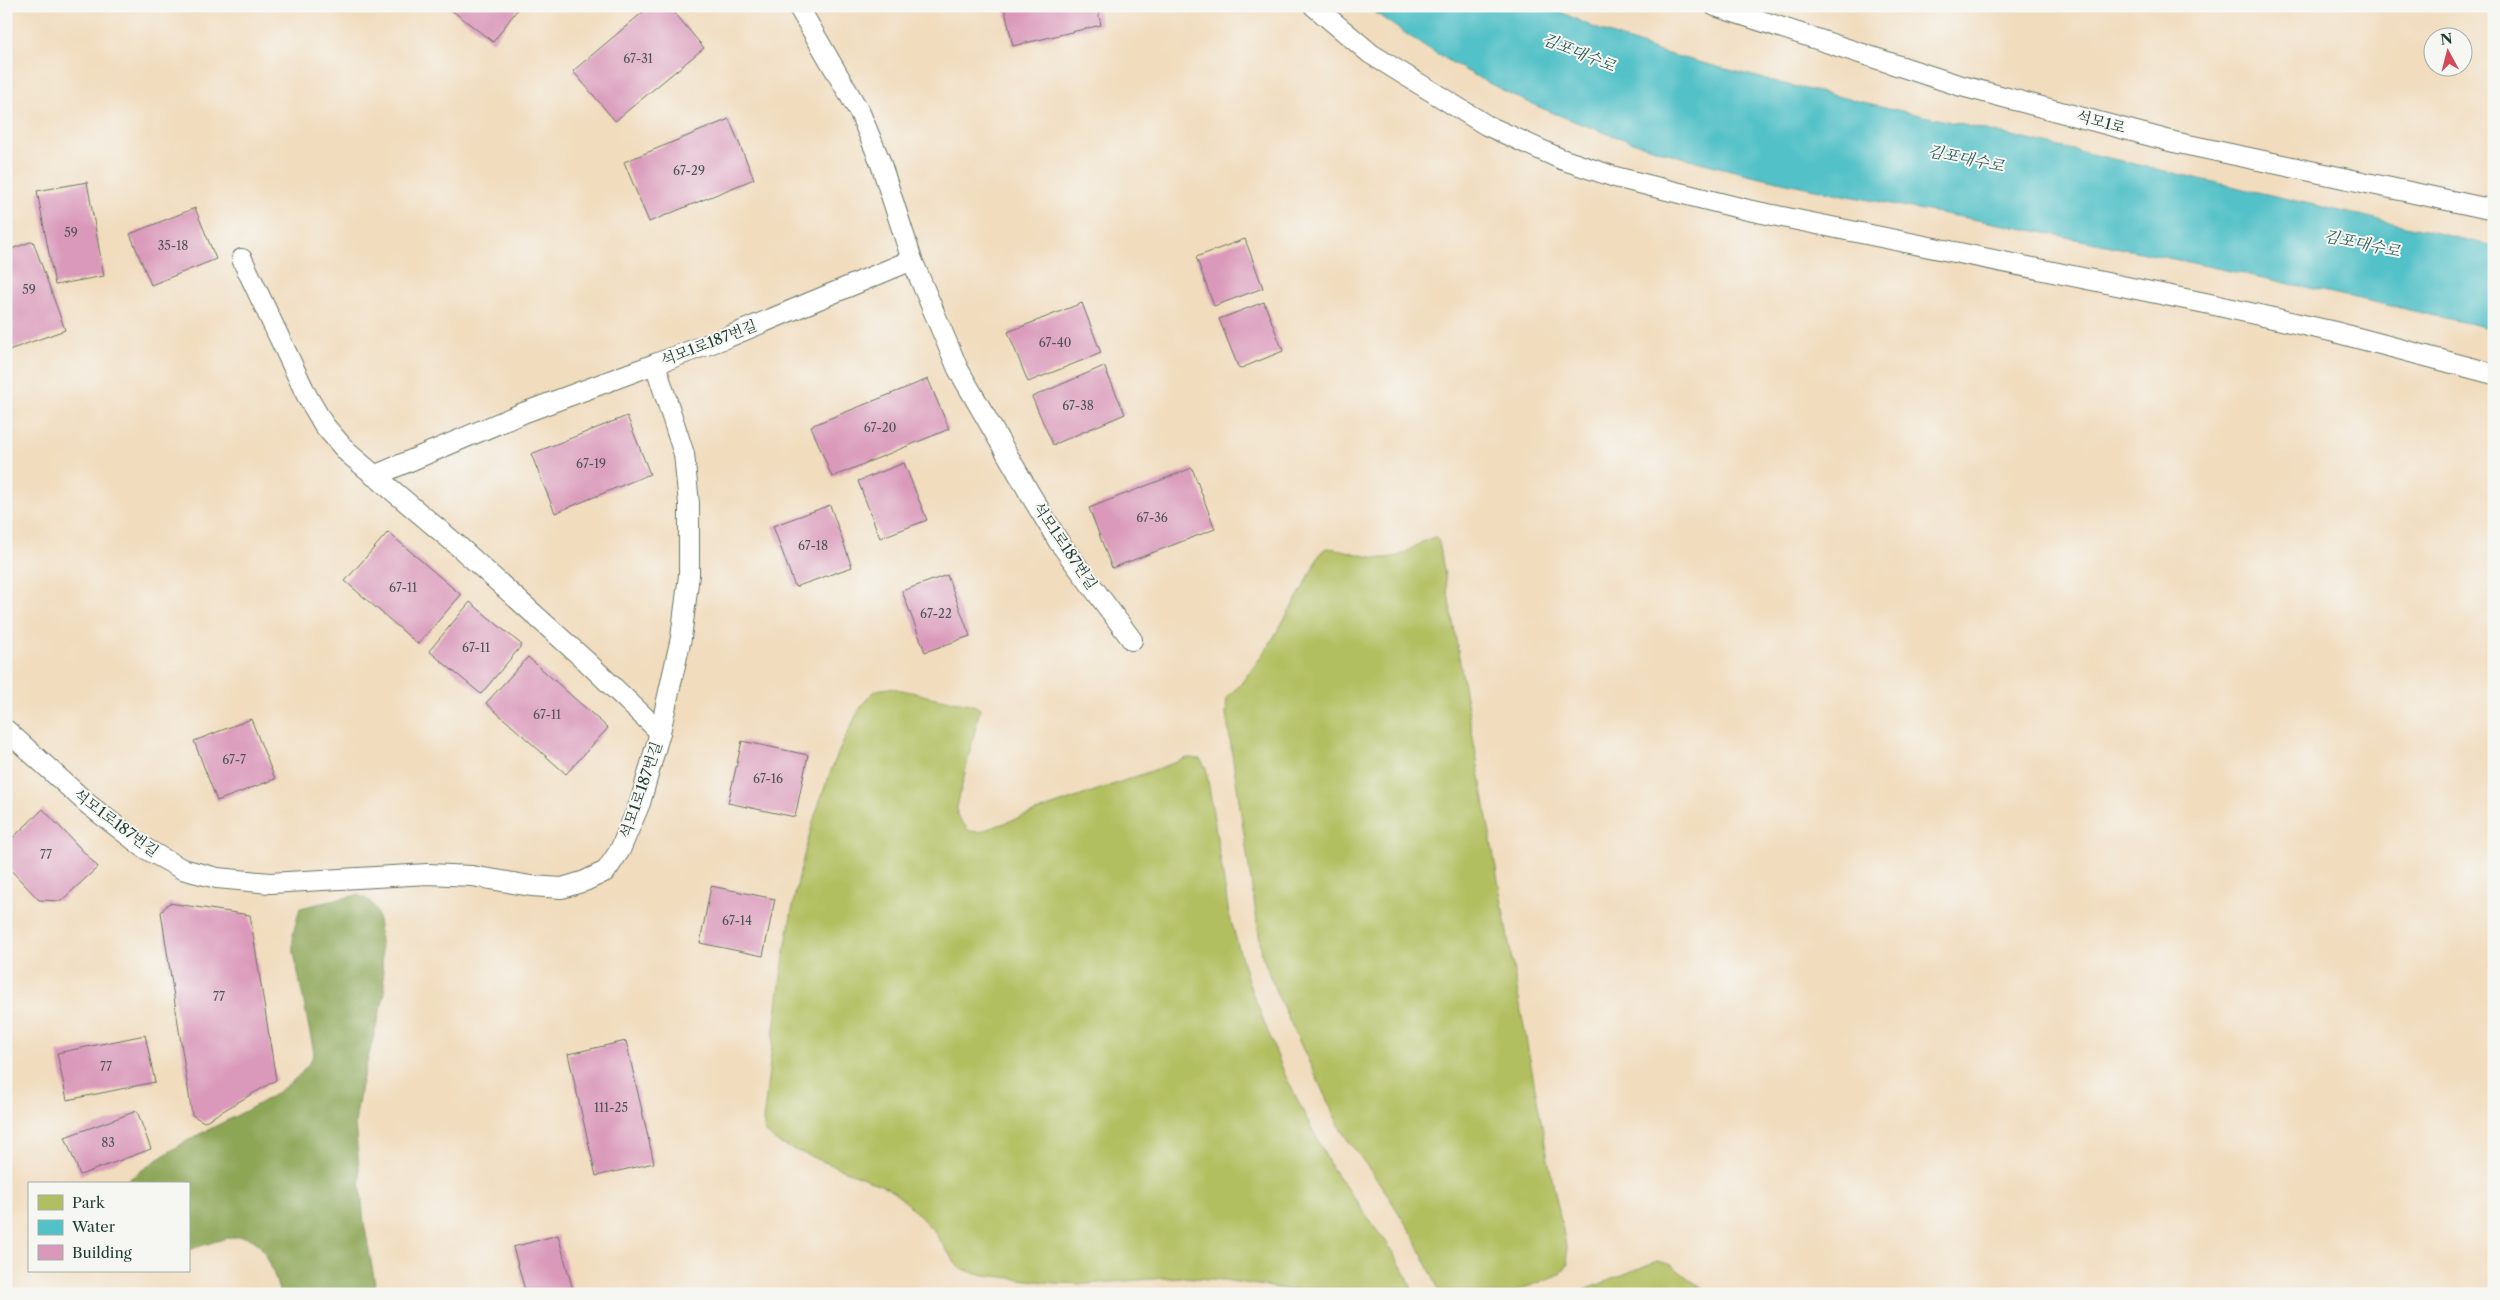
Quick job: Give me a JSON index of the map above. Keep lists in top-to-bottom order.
{
  "streets": {
    "lane": ["석모1로", "석모1로187번길"]
  },
  "water": ["김포대수로"],
  "house_numbers": [
    "67-31",
    "67-29",
    "59",
    "35-18",
    "59",
    "67-40",
    "67-38",
    "67-20",
    "67-19",
    "67-36",
    "67-18",
    "67-11",
    "67-22",
    "67-11",
    "67-11",
    "67-7",
    "67-16",
    "77",
    "67-14",
    "77",
    "77",
    "111-25",
    "83"
  ],
  "legend": ["Park", "Water", "Building"],
  "north": "top"
}
